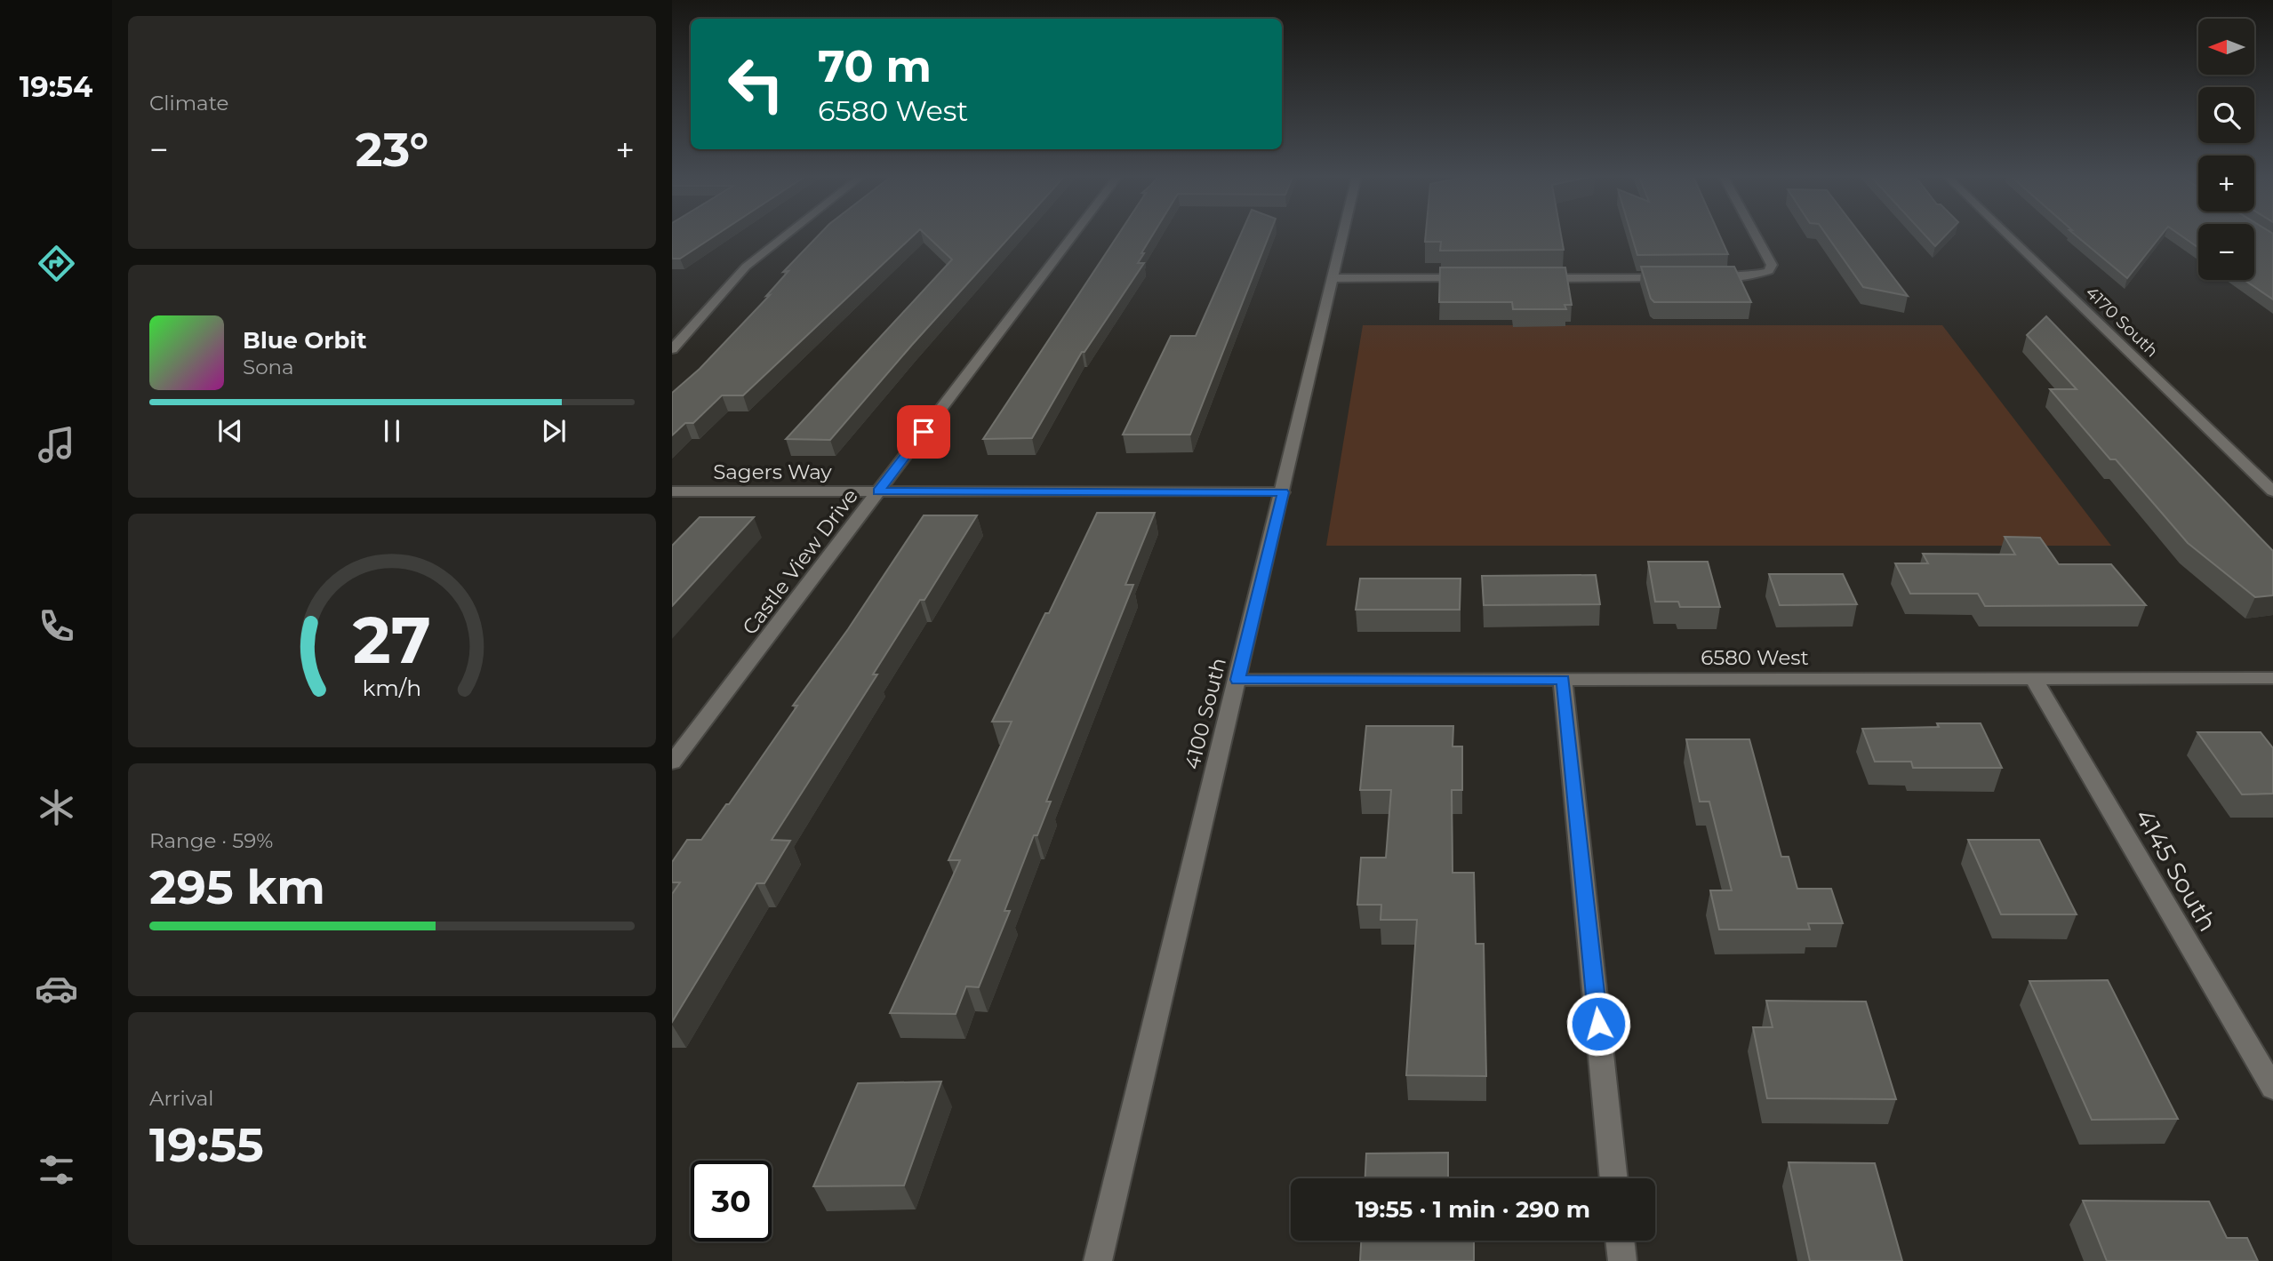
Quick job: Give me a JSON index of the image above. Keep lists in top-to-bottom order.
{
  "streets": {
    "street": [
      "4170 South",
      "Sagers Way",
      "Castle View Drive",
      "6580 West",
      "4100 South",
      "4145 South"
    ]
  },
  "crossings": [
    ["Sagers Way", "Castle View Drive"],
    ["Sagers Way", "4100 South"],
    ["6580 West", "4100 South"],
    ["6580 West", "4145 South"]
  ],
  "north": "left",
  "page": {
    "tabs": "19:54",
    "tile": [
      "Climate",
      ["Range · 59%", "295 km"],
      ["Arrival", "19:55"]
    ],
    "map_buttons": ["+", "−"],
    "turn": ["70 m", "6580 West"],
    "heat": ["−", "23°", "+"],
    "song": ["Blue Orbit", "Sona"],
    "limit": "30",
    "trip": "19:55 · 1 min · 290 m",
    "gauge": ["27", "km/h"]
  }
}
